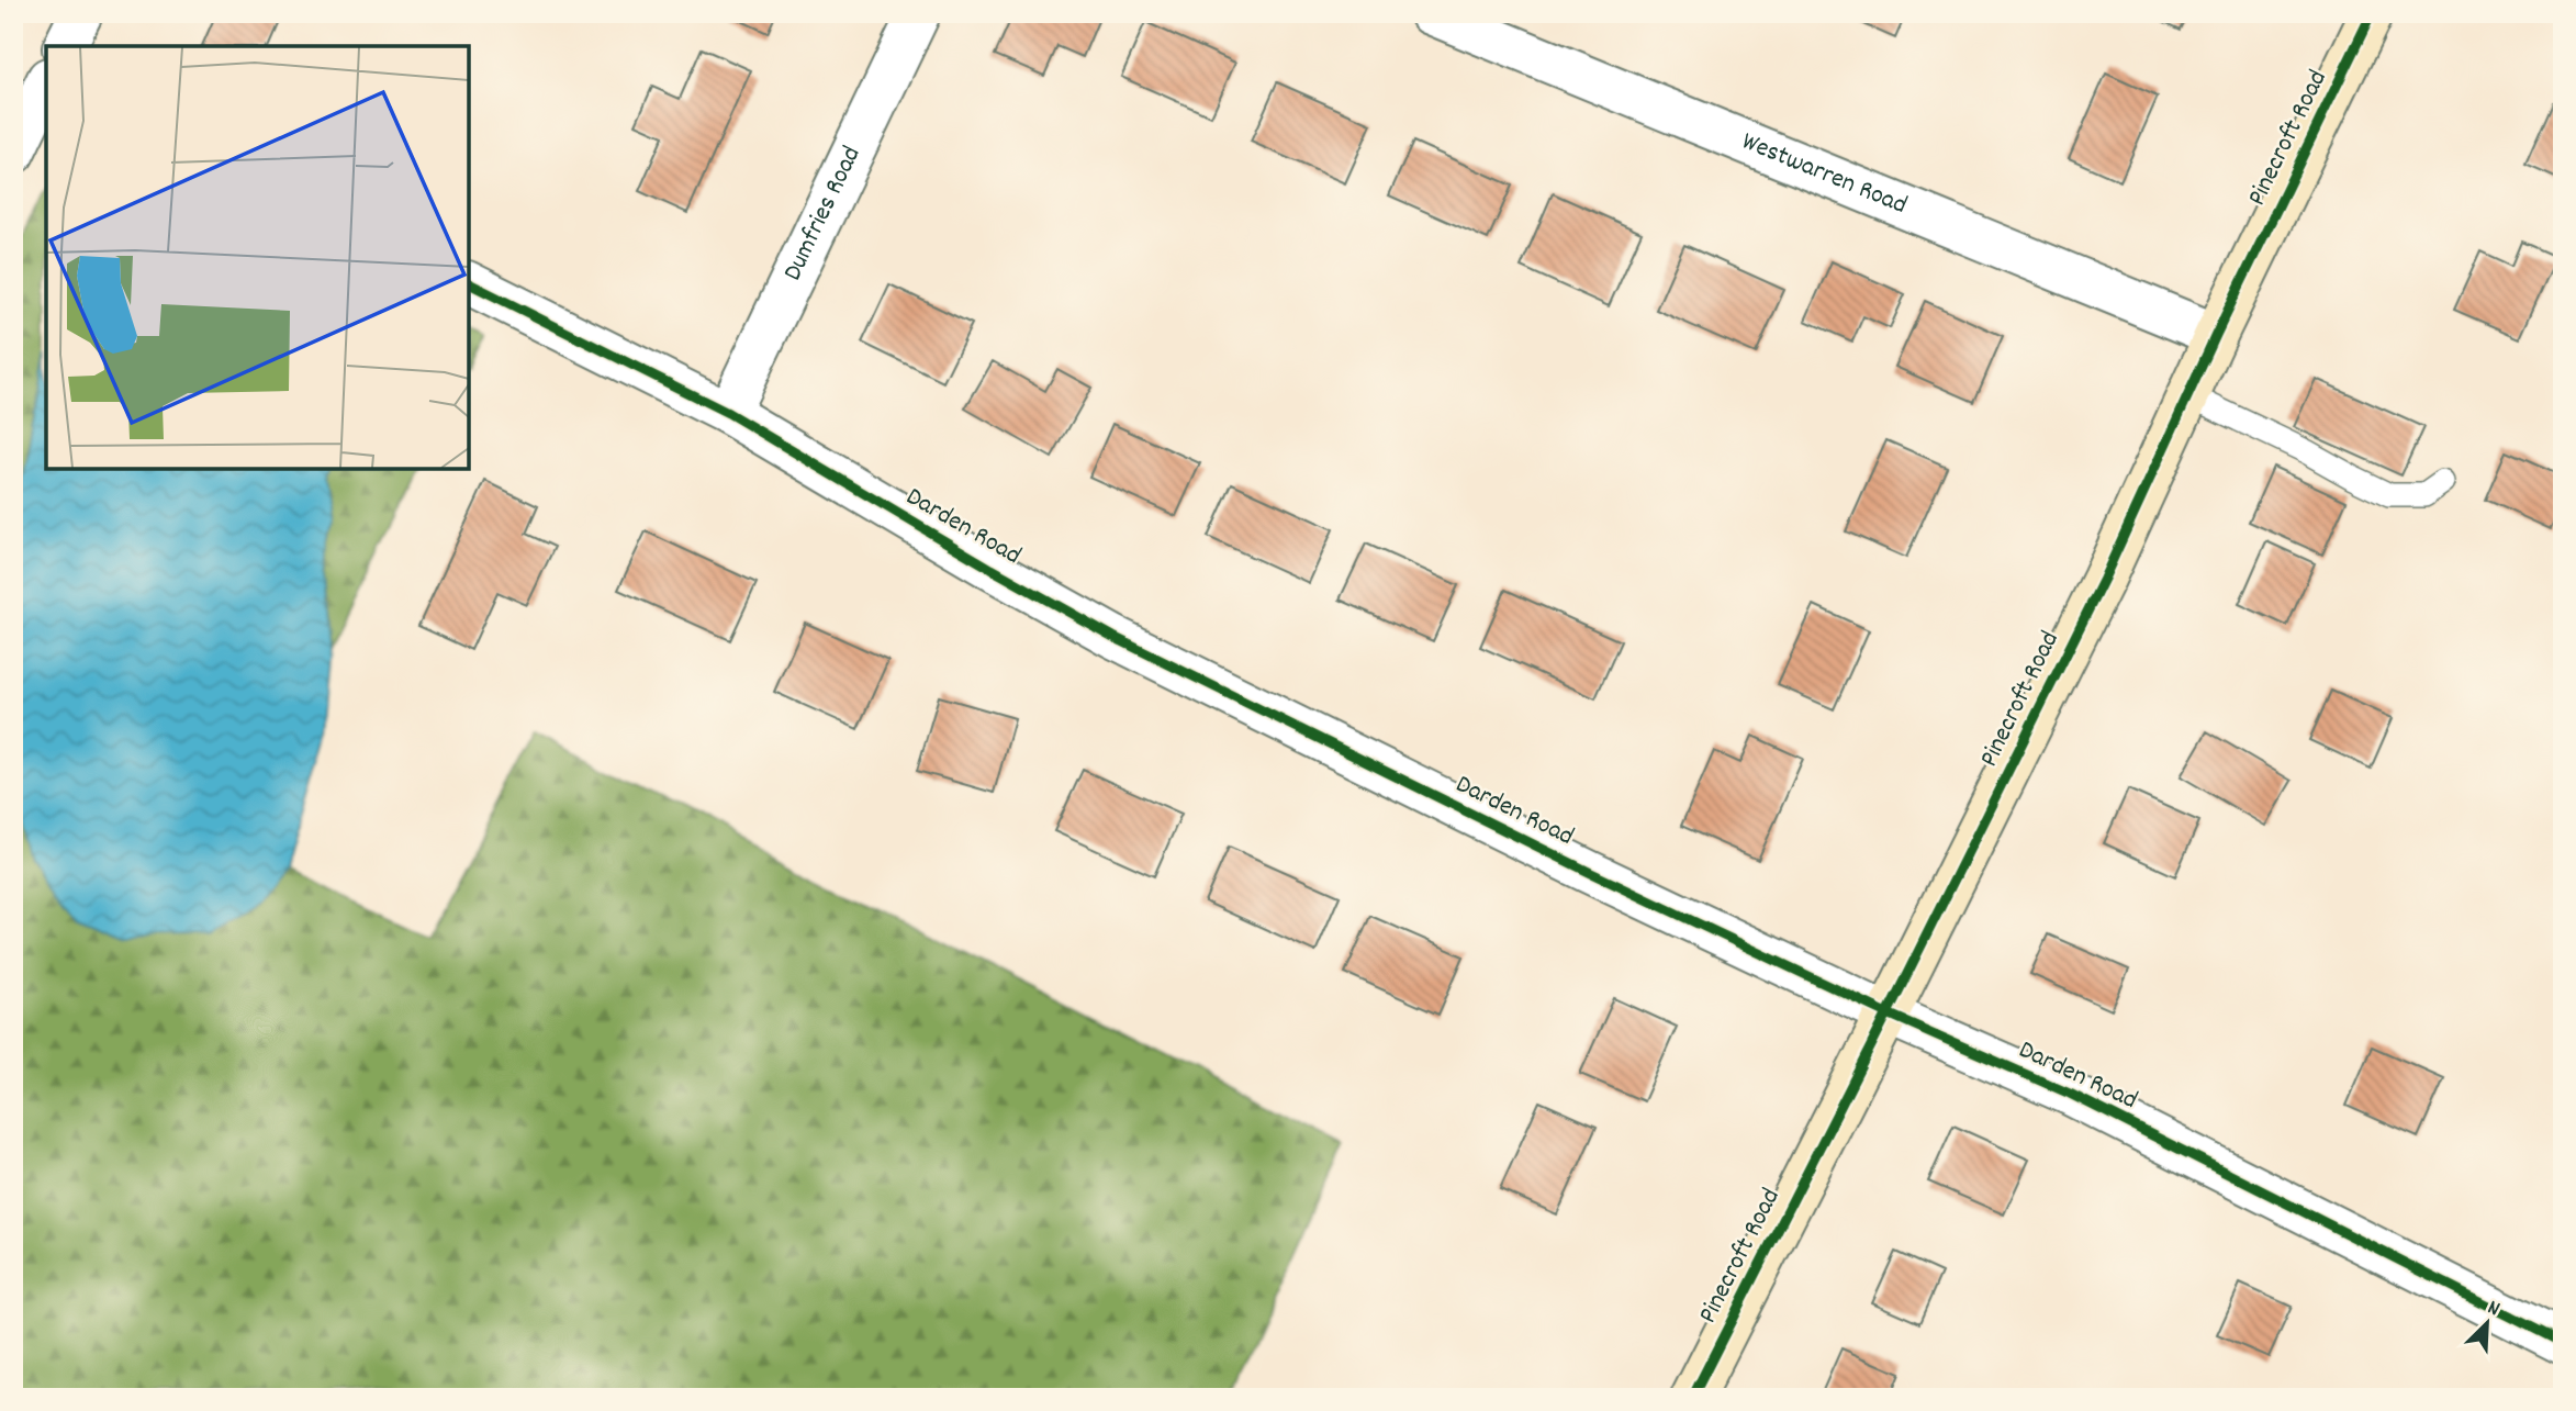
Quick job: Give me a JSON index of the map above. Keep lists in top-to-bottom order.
{
  "streets": {
    "street": [
      "Pinecroft Road",
      "Westwarren Road",
      "Dumfries Road",
      "Darden Road"
    ]
  },
  "crossings": [
    ["Pinecroft Road", "Westwarren Road"],
    ["Pinecroft Road", "Darden Road"],
    ["Dumfries Road", "Darden Road"]
  ],
  "north": "top right"
}
